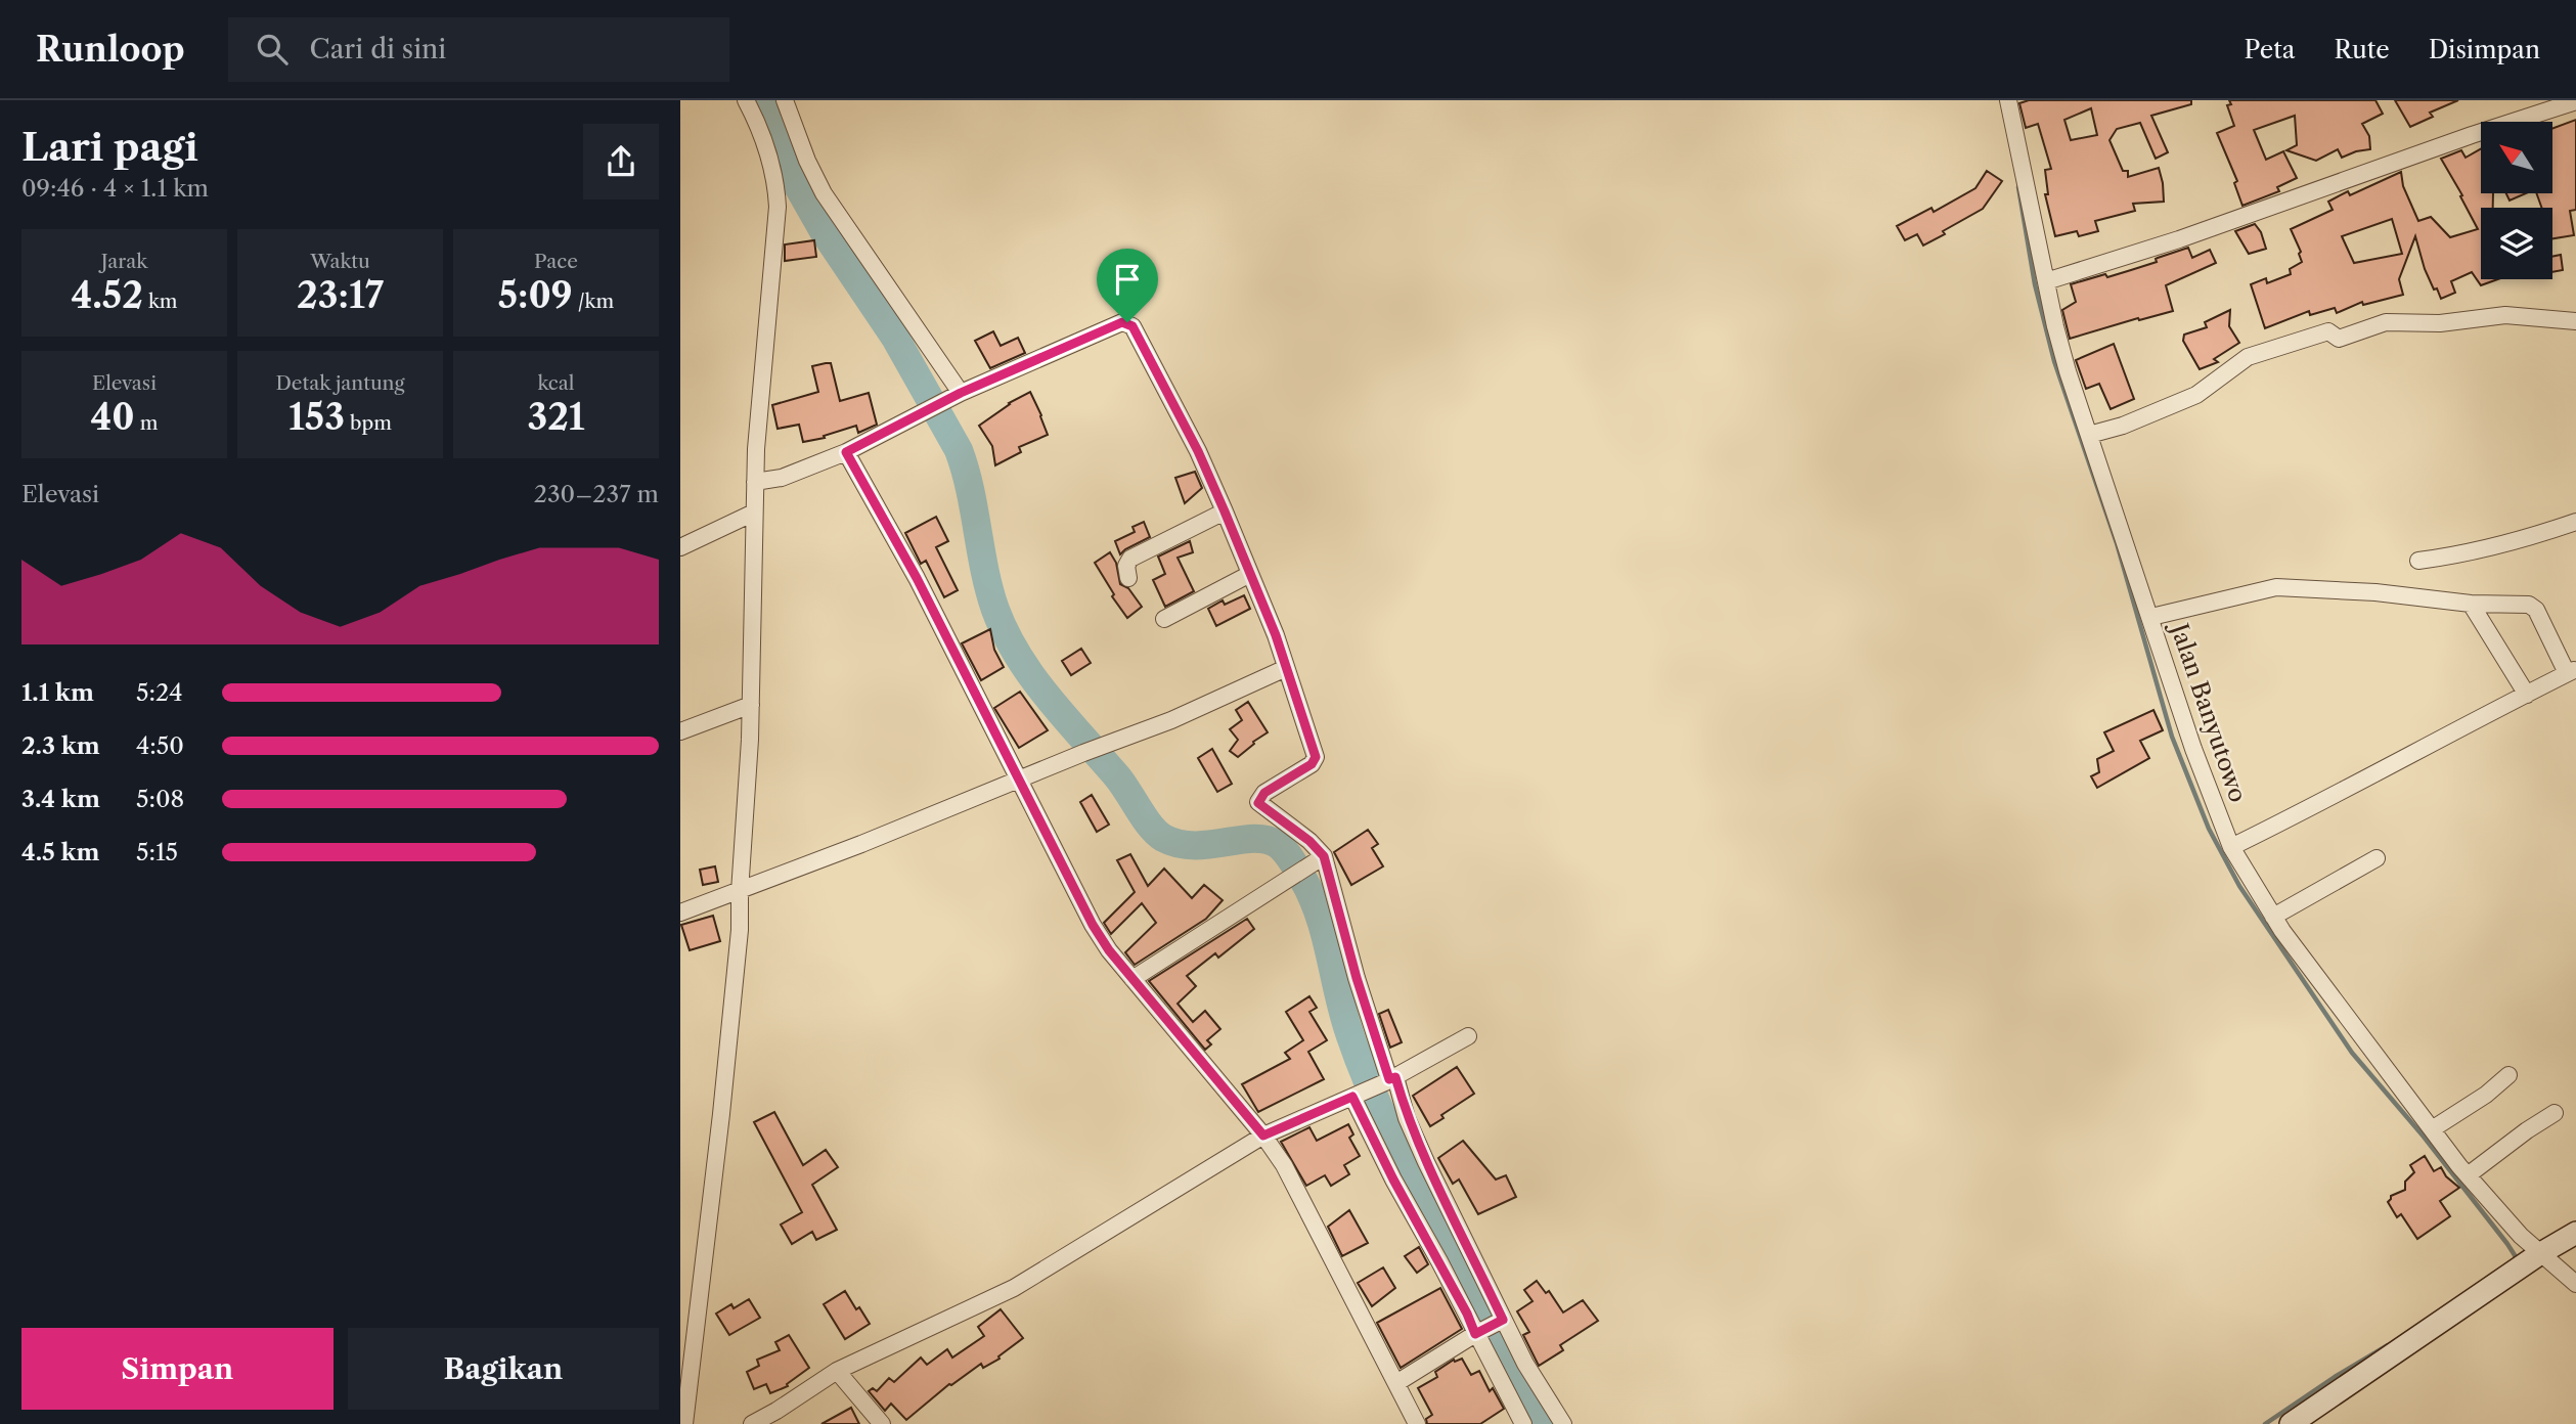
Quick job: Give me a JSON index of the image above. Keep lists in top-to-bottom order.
{
  "streets": {
    "street": ["Jalan Banyutowo"]
  },
  "north": "top left",
  "page": {
    "header": "Runloop",
    "search": "Cari di sini",
    "nav": ["Peta", "Rute", "Disimpan"],
    "heading": ["Lari pagi", "09:46 · 4 × 1.1 km"],
    "stats": [
      ["Jarak", "4.52 km"],
      ["Waktu", "23:17"],
      ["Pace", "5:09 /km"],
      ["Elevasi", "40 m"],
      ["Detak jantung", "153 bpm"],
      ["kcal", "321"]
    ],
    "chart": ["Elevasi", "230–237 m"],
    "list": [
      {
        "name": "1.1 km",
        "note": "5:24"
      },
      {
        "name": "2.3 km",
        "note": "4:50"
      },
      {
        "name": "3.4 km",
        "note": "5:08"
      },
      {
        "name": "4.5 km",
        "note": "5:15"
      }
    ],
    "buttons": ["Simpan", "Bagikan"]
  }
}
